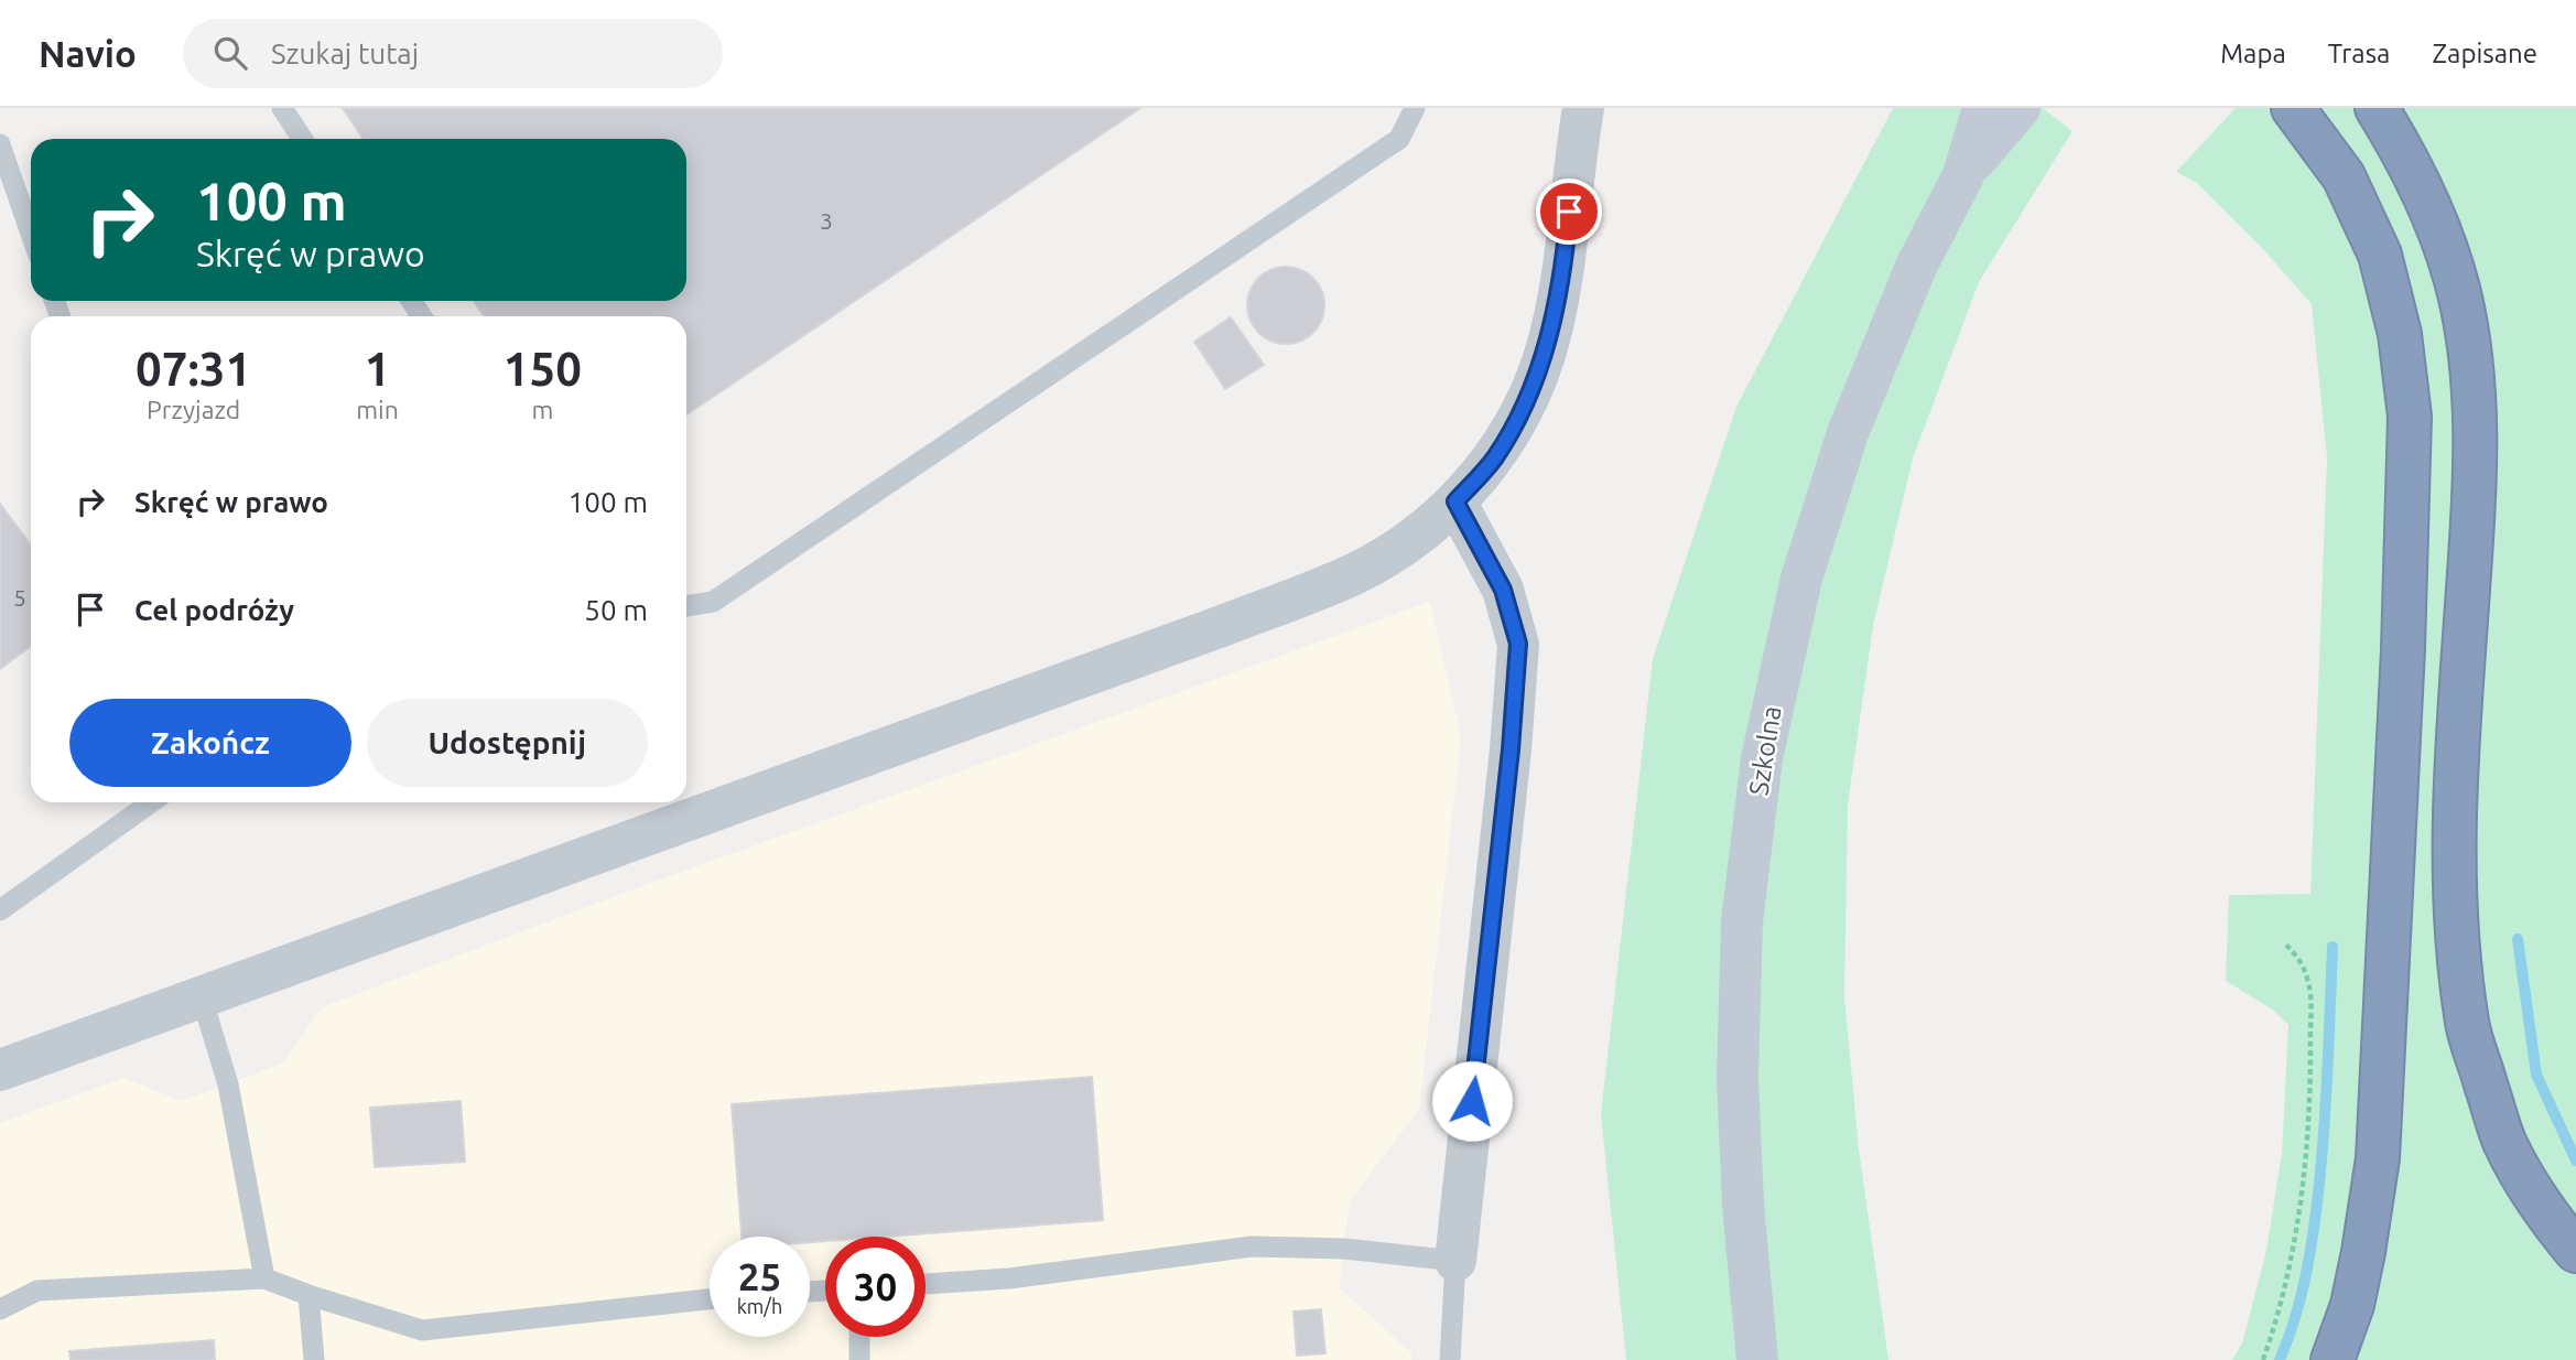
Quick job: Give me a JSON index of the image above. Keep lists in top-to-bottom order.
{
  "streets": {
    "street": ["Szkolna"]
  },
  "house_numbers": ["3", "5"],
  "page": {
    "header": "Navio",
    "search": "Szukaj tutaj",
    "nav": ["Mapa", "Trasa", "Zapisane"],
    "turn": ["100 m", "Skręć w prawo"],
    "eta": [
      "07:31",
      "Przyjazd",
      "1",
      "min",
      "150",
      "m"
    ],
    "list": [
      {
        "name": "Skręć w prawo",
        "value": "100 m"
      },
      {
        "name": "Cel podróży",
        "value": "50 m"
      }
    ],
    "buttons": ["Zakończ", "Udostępnij"],
    "speed": "25 km/h",
    "limit": "30"
  }
}
